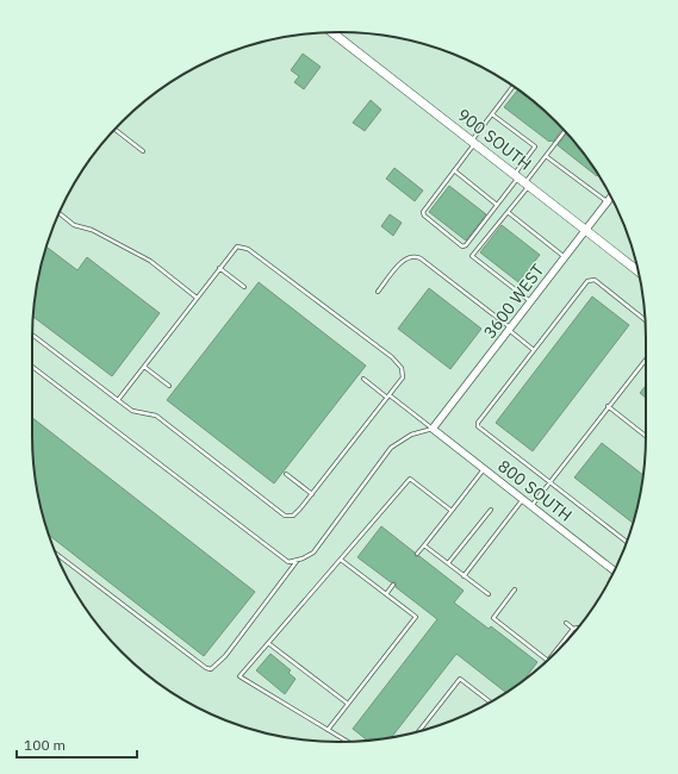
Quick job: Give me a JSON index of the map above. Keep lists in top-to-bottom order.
{
  "streets": {
    "street": ["900 SOUTH", "3600 WEST", "800 SOUTH"]
  },
  "crossings": [
    ["900 SOUTH", "3600 WEST"],
    ["3600 WEST", "800 SOUTH"]
  ],
  "scale_bar": "100 m"
}
